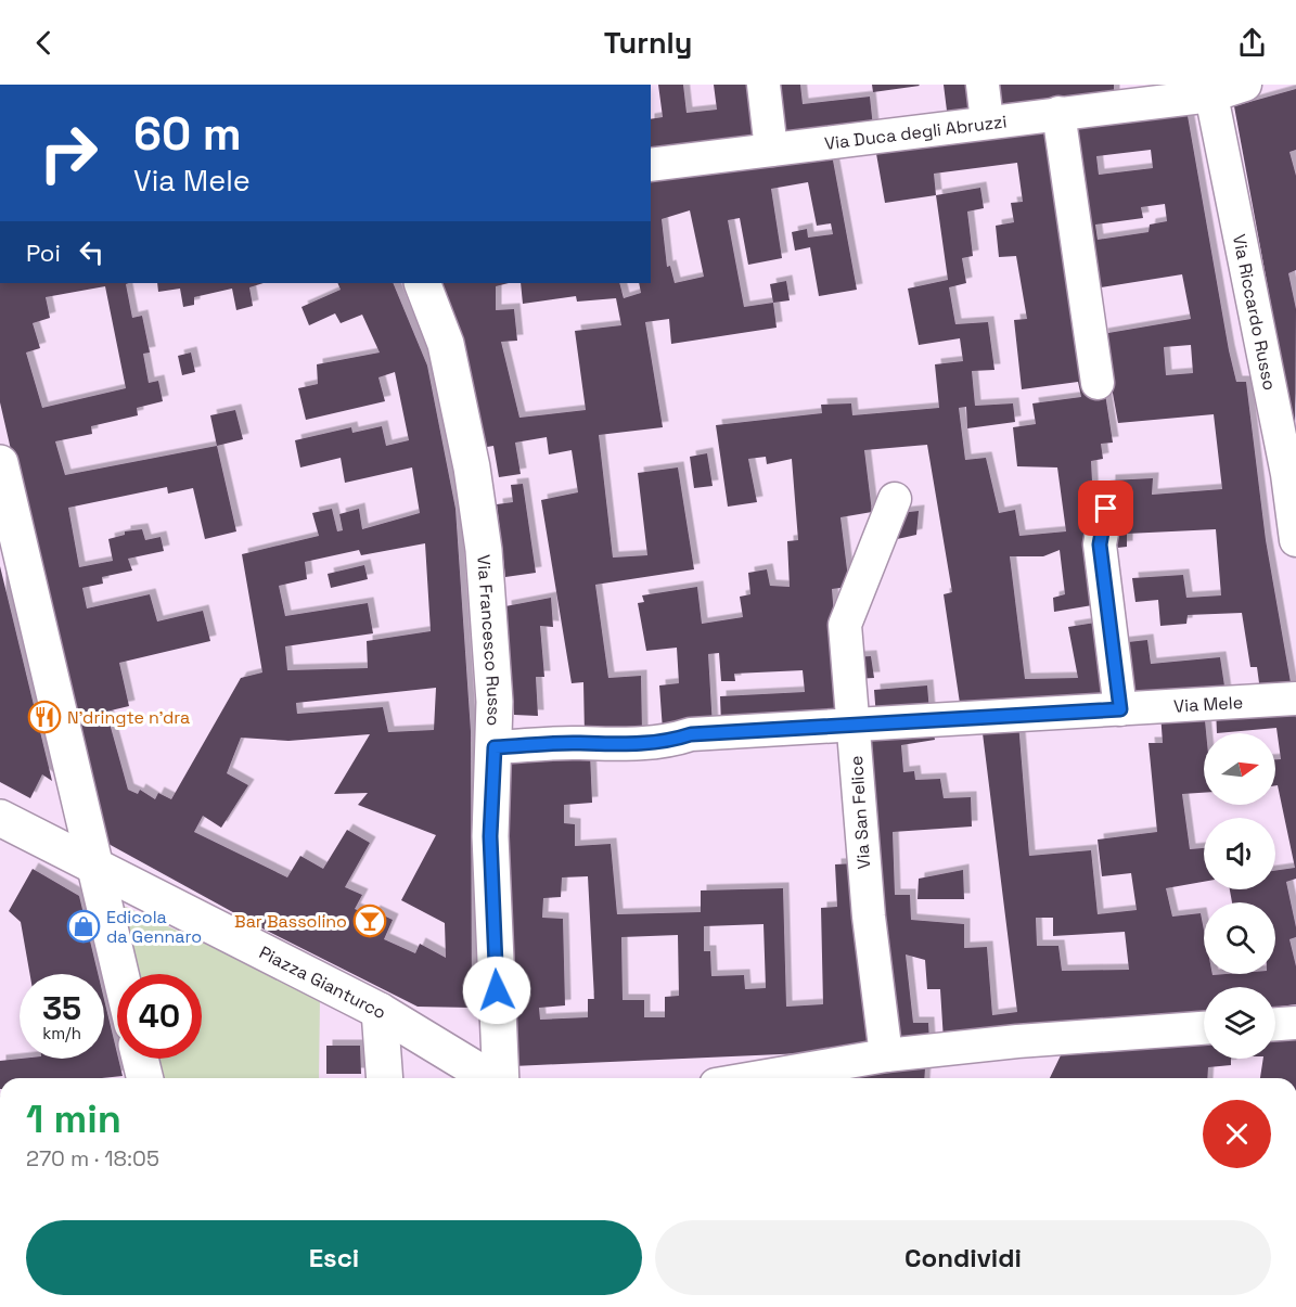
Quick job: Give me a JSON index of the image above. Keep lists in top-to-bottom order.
{
  "streets": {
    "street": [
      "Via Duca degli Abruzzi",
      "Via Riccardo Russo",
      "Via Francesco Russo",
      "Via Mele",
      "Via San Felice",
      "Piazza Gianturco"
    ]
  },
  "crossings": [
    ["Via Duca degli Abruzzi", "Via Riccardo Russo"],
    ["Via Francesco Russo", "Via Mele"],
    ["Via Mele", "Via San Felice"]
  ],
  "places": {
    "restaurant": ["N'dringte n'dra"],
    "bar": ["Bar Bassolino"],
    "shop": ["Edicola da Gennaro"]
  },
  "north": "right",
  "page": {
    "header": "Turnly",
    "turn": ["60 m", "Via Mele"],
    "then": "Poi",
    "speed": "35 km/h",
    "limit": "40",
    "heading": ["1 min", "270 m · 18:05"],
    "buttons": ["Esci", "Condividi"]
  }
}
